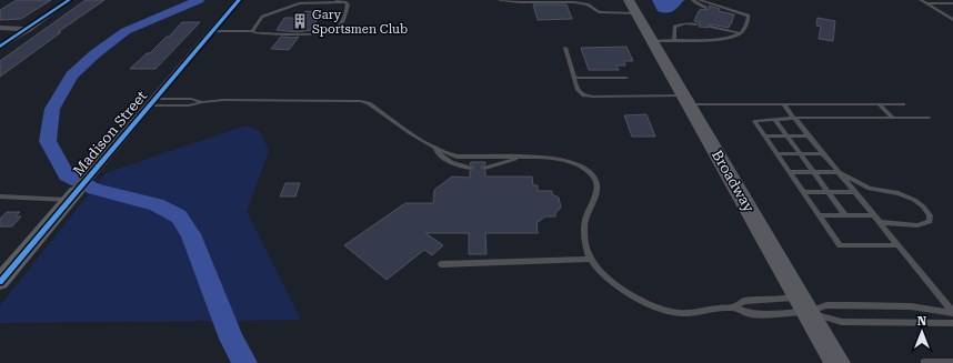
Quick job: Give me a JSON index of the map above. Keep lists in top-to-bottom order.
{
  "streets": {
    "main road": ["Broadway"],
    "street": ["Madison Street"]
  },
  "places": {
    "building": ["Gary Sportsmen Club"]
  },
  "north": "top"
}
